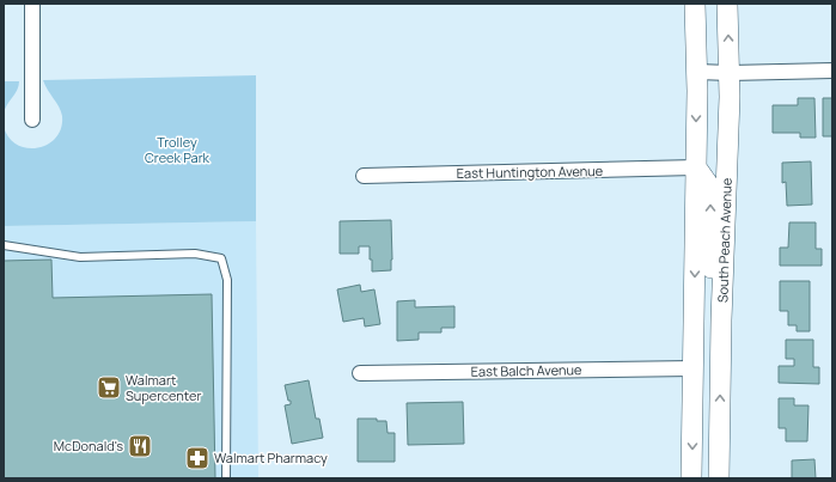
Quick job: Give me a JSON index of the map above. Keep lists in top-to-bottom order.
{
  "streets": {
    "main road": ["South Peach Avenue"],
    "street": ["East Huntington Avenue", "East Balch Avenue"]
  },
  "parks": ["Trolley Creek Park"],
  "places": {
    "supermarket": ["Walmart Supercenter"],
    "restaurant": ["McDonald's"],
    "pharmacy": ["Walmart Pharmacy"]
  }
}
